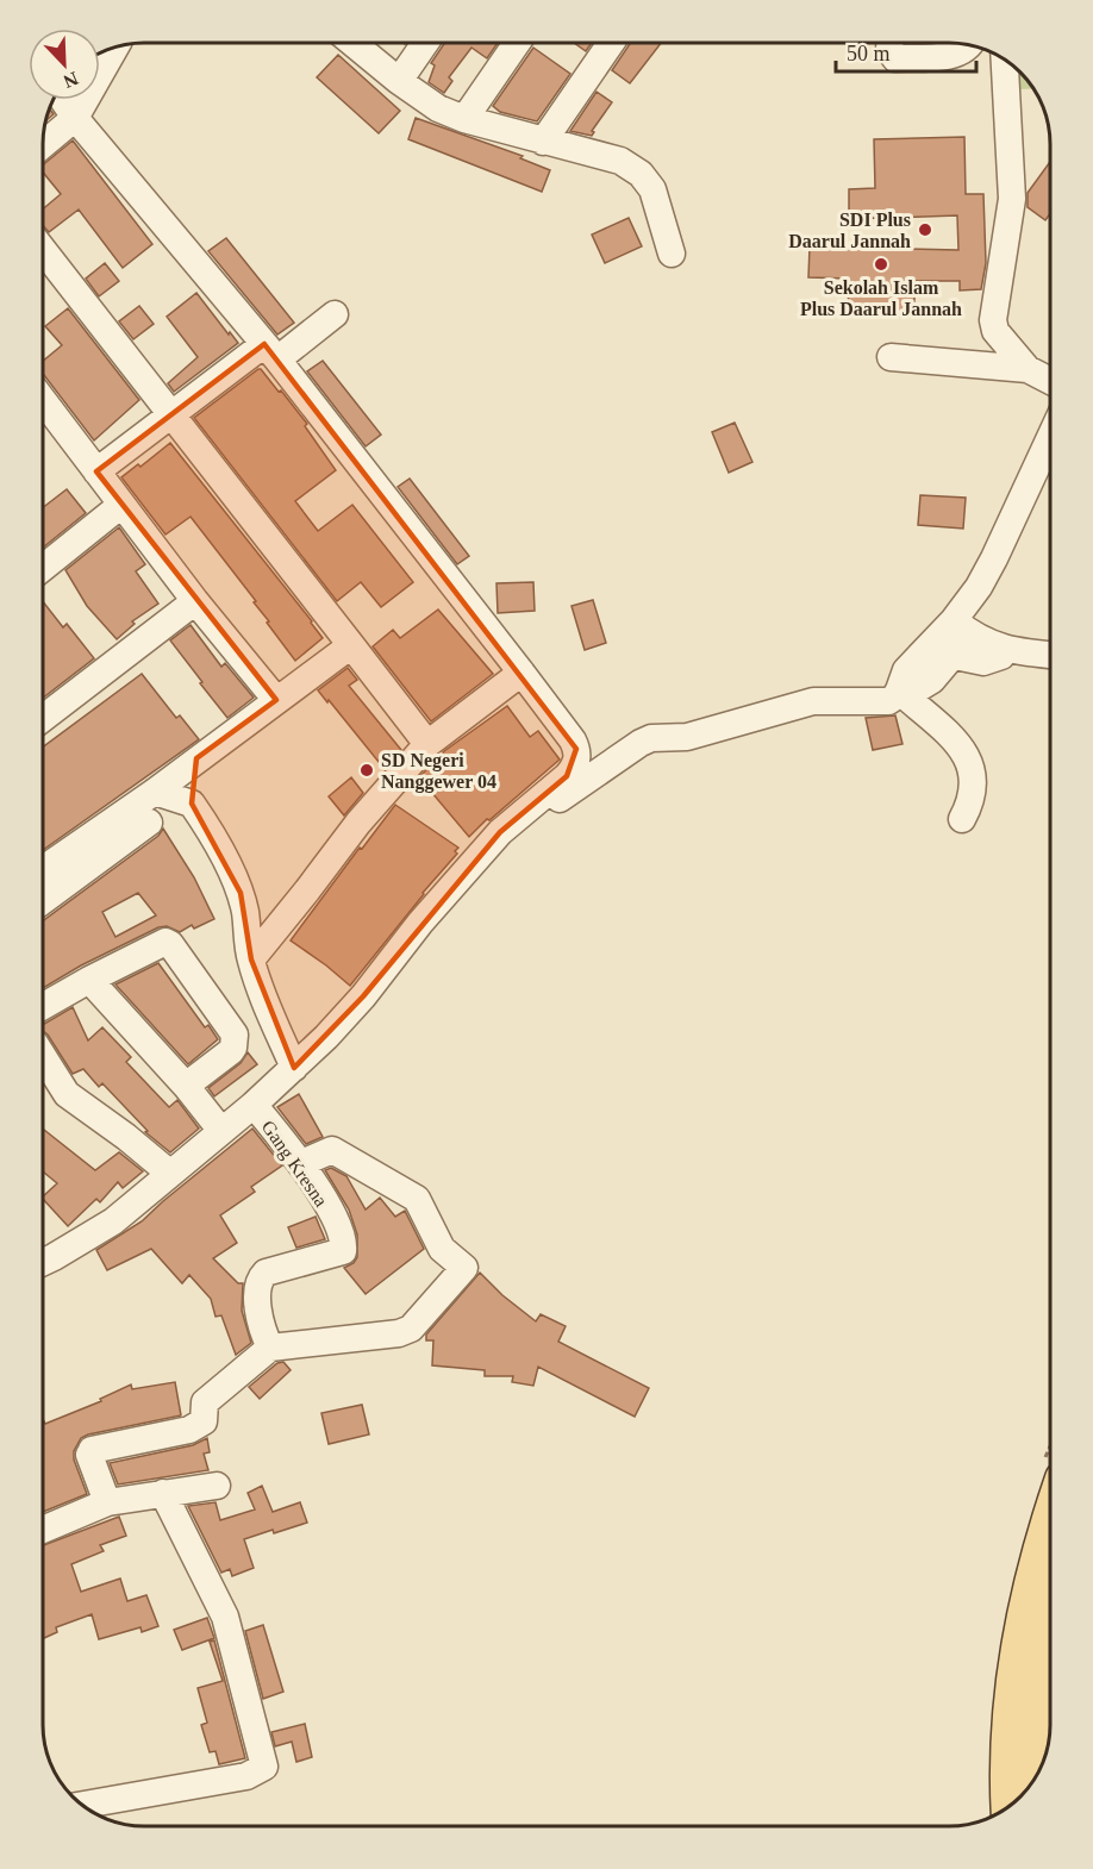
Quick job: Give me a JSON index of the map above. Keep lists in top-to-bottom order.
{
  "streets": {
    "street": ["Gang Kresna"]
  },
  "places": ["SDI Plus Daarul Jannah", "Sekolah Islam Plus Daarul Jannah", "SD Negeri Nanggewer 04"],
  "scale_bar": "50 m",
  "north": "bottom right"
}
